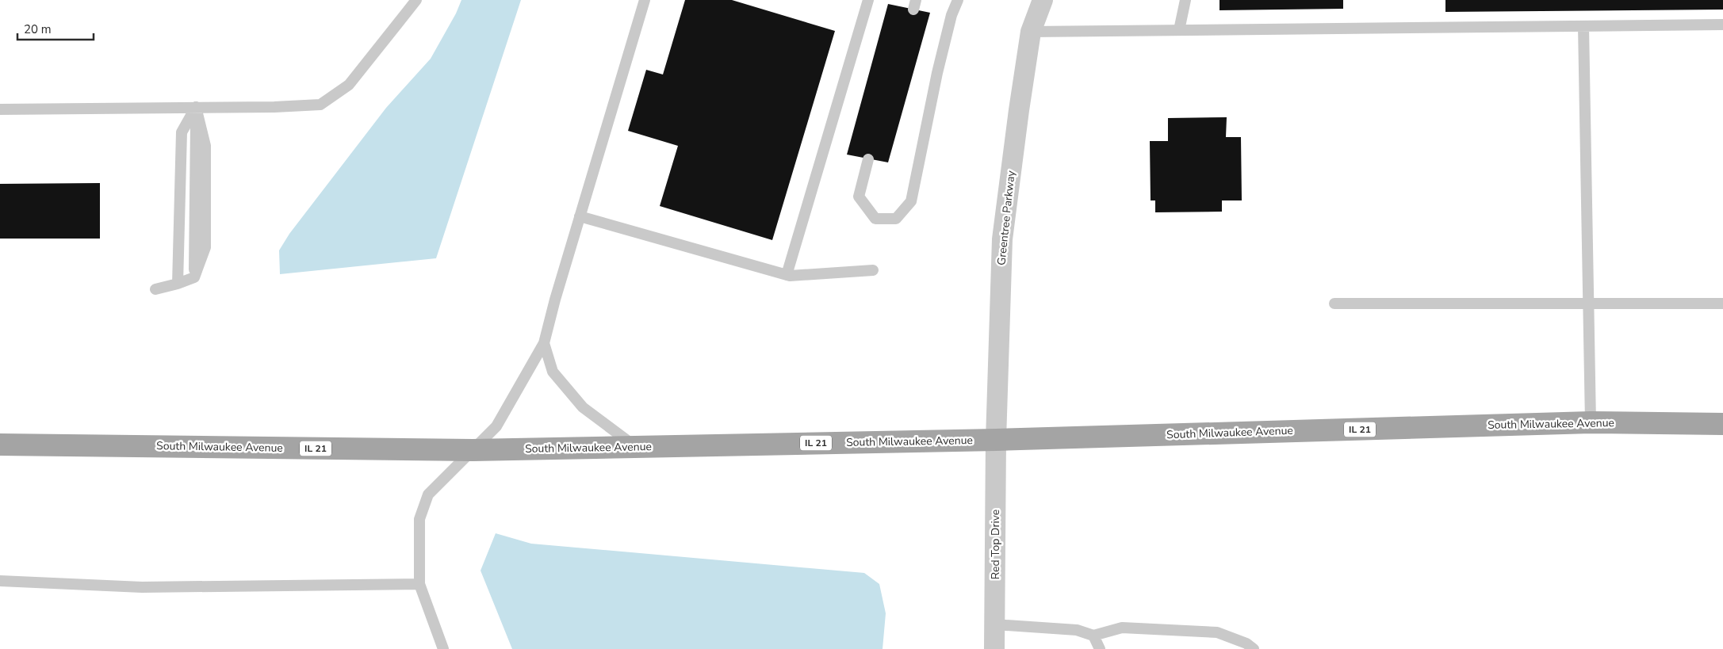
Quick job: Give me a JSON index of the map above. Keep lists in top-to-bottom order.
{
  "streets": {
    "main road": ["South Milwaukee Avenue", "IL 21"],
    "street": ["Greentree Parkway", "Red Top Drive"]
  },
  "crossings": [
    ["Greentree Parkway", "South Milwaukee Avenue"],
    ["Greentree Parkway", "Red Top Drive"],
    ["South Milwaukee Avenue", "Red Top Drive"]
  ],
  "scale_bar": "20 m"
}
